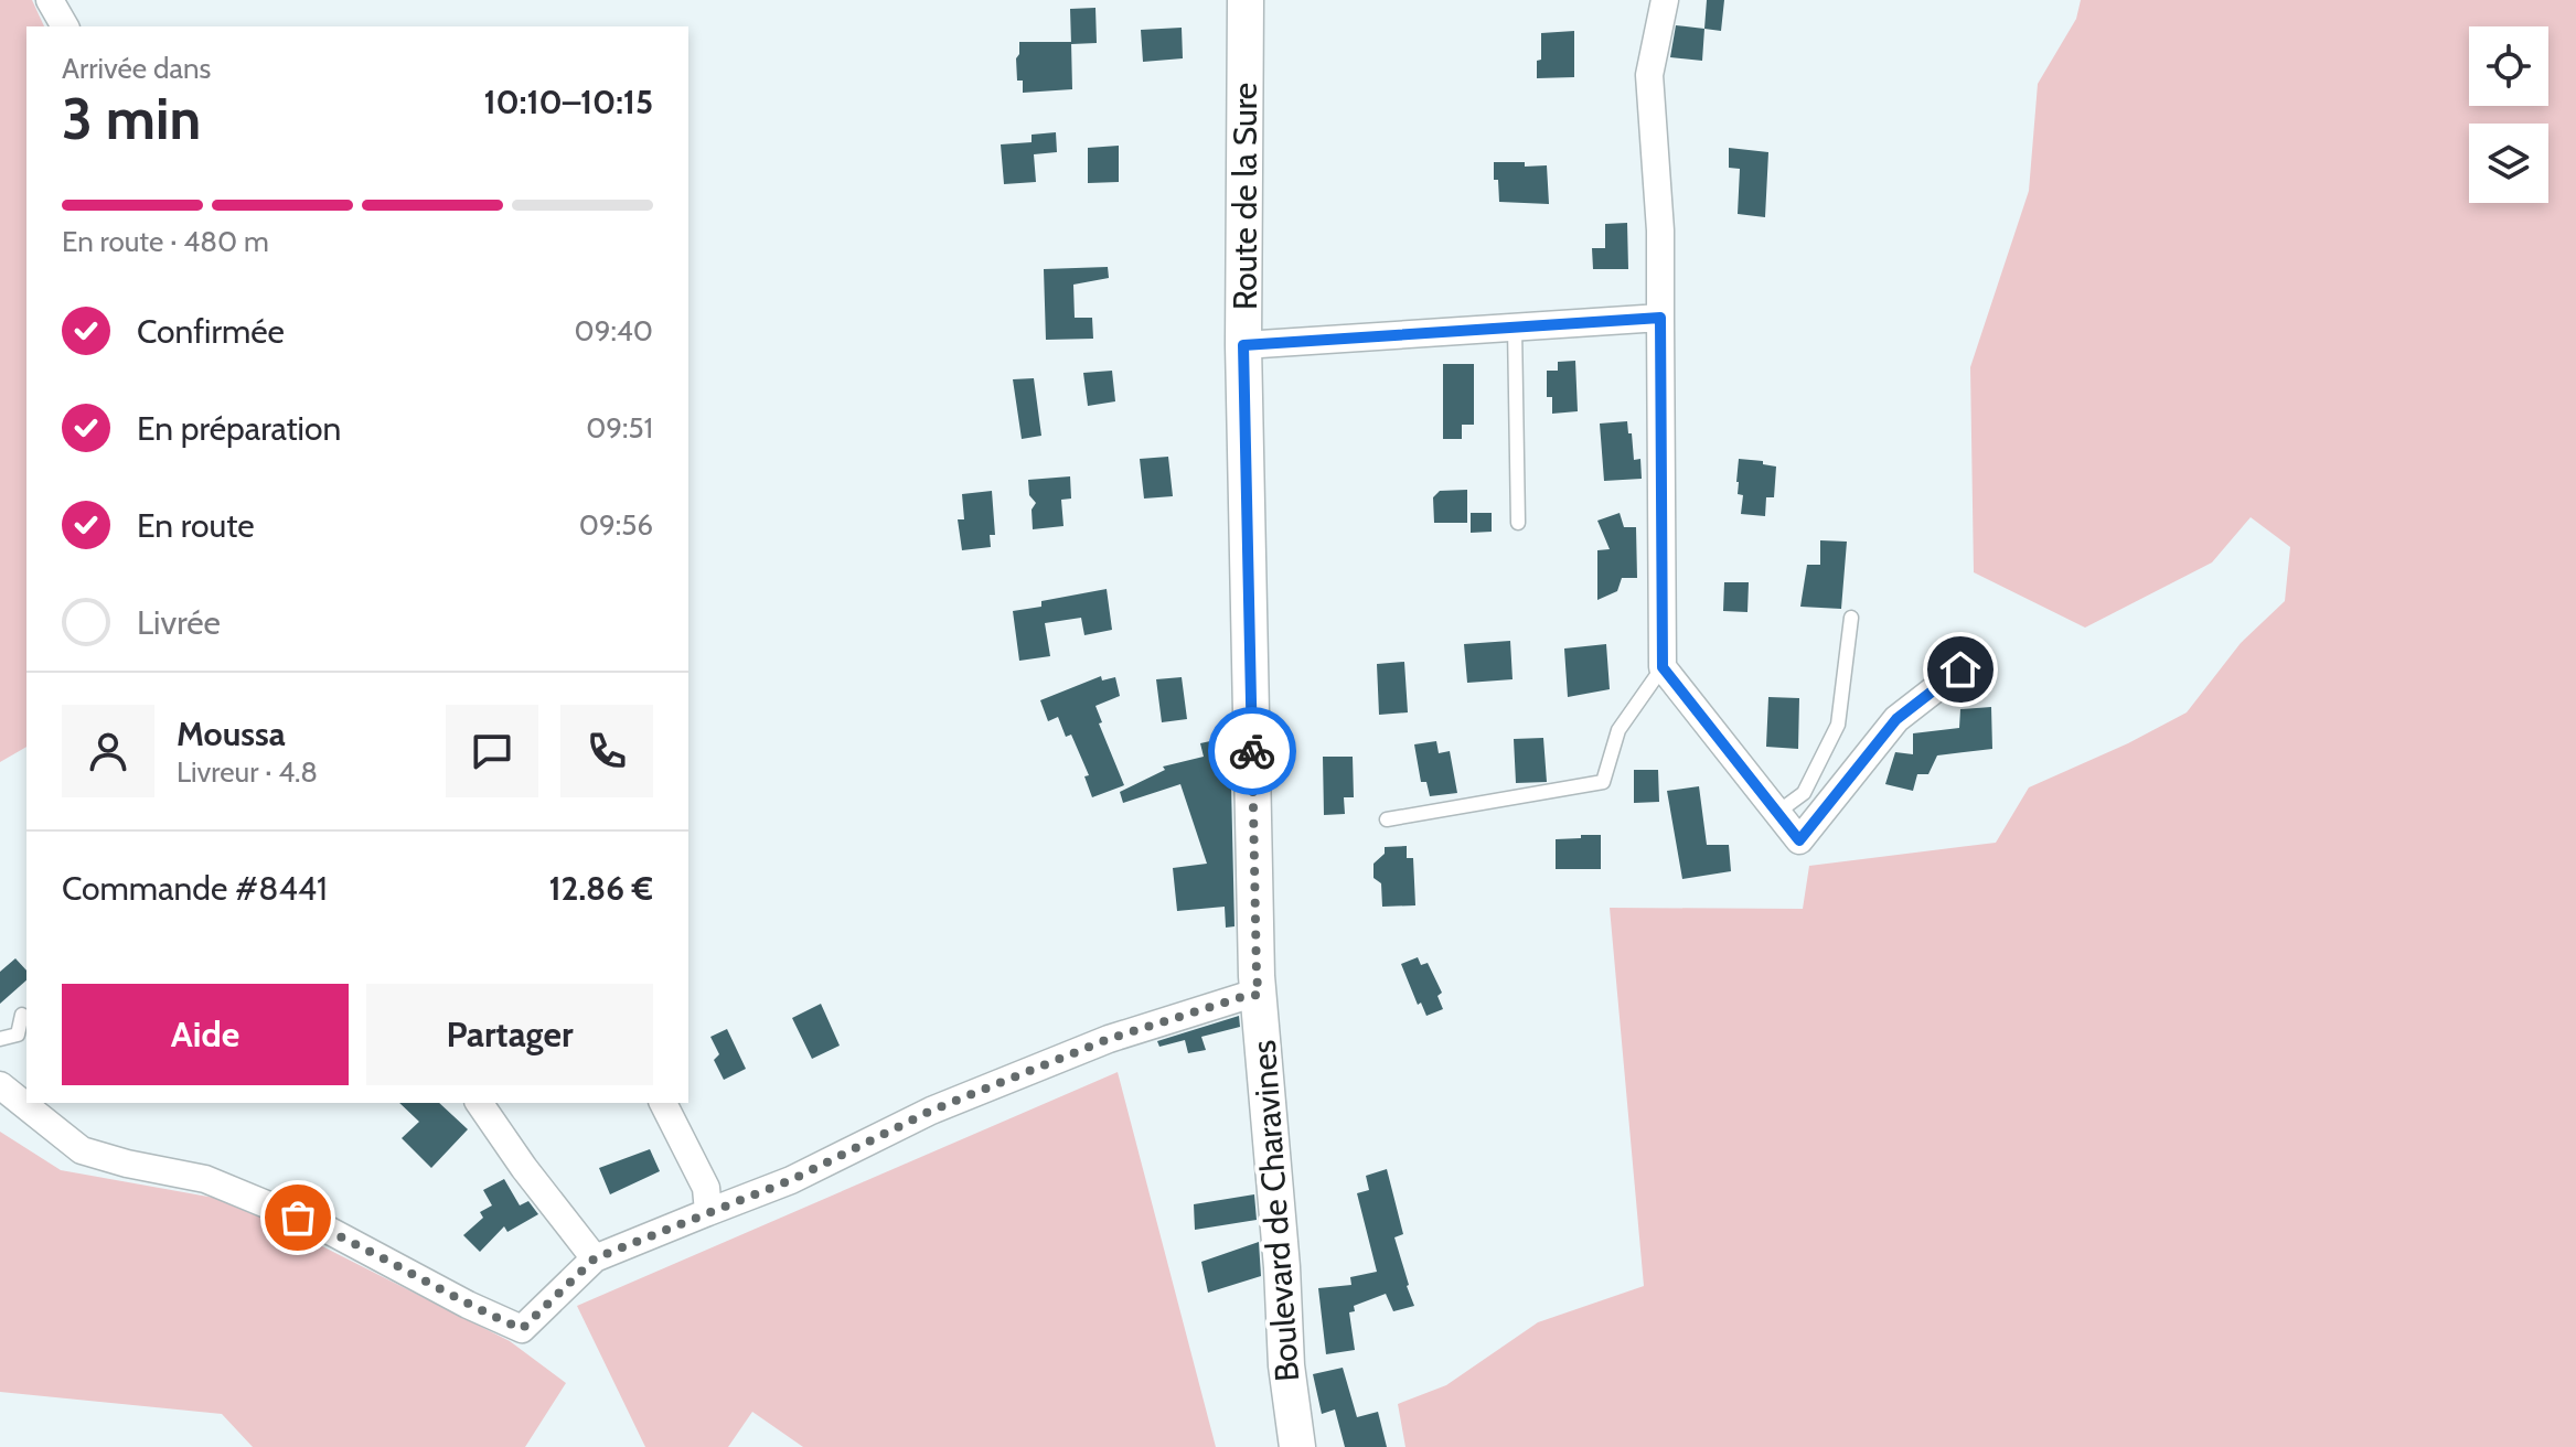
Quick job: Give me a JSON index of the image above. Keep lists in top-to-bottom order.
{
  "streets": {
    "main road": ["Route de la Sure", "Boulevard de Charavines"]
  },
  "crossings": [
    ["Route de la Sure", "Boulevard de Charavines"]
  ],
  "page": {
    "heading": ["3 min", "Arrivée dans", "10:10–10:15"],
    "panel": [
      "Moussa",
      "Livreur · 4.8",
      "Commande #8441",
      "12.86 €"
    ],
    "bar": "En route · 480 m",
    "list": [
      ["Confirmée", "09:40"],
      ["En préparation", "09:51"],
      ["En route", "09:56"],
      "Livrée"
    ],
    "buttons": ["Aide", "Partager"]
  }
}
